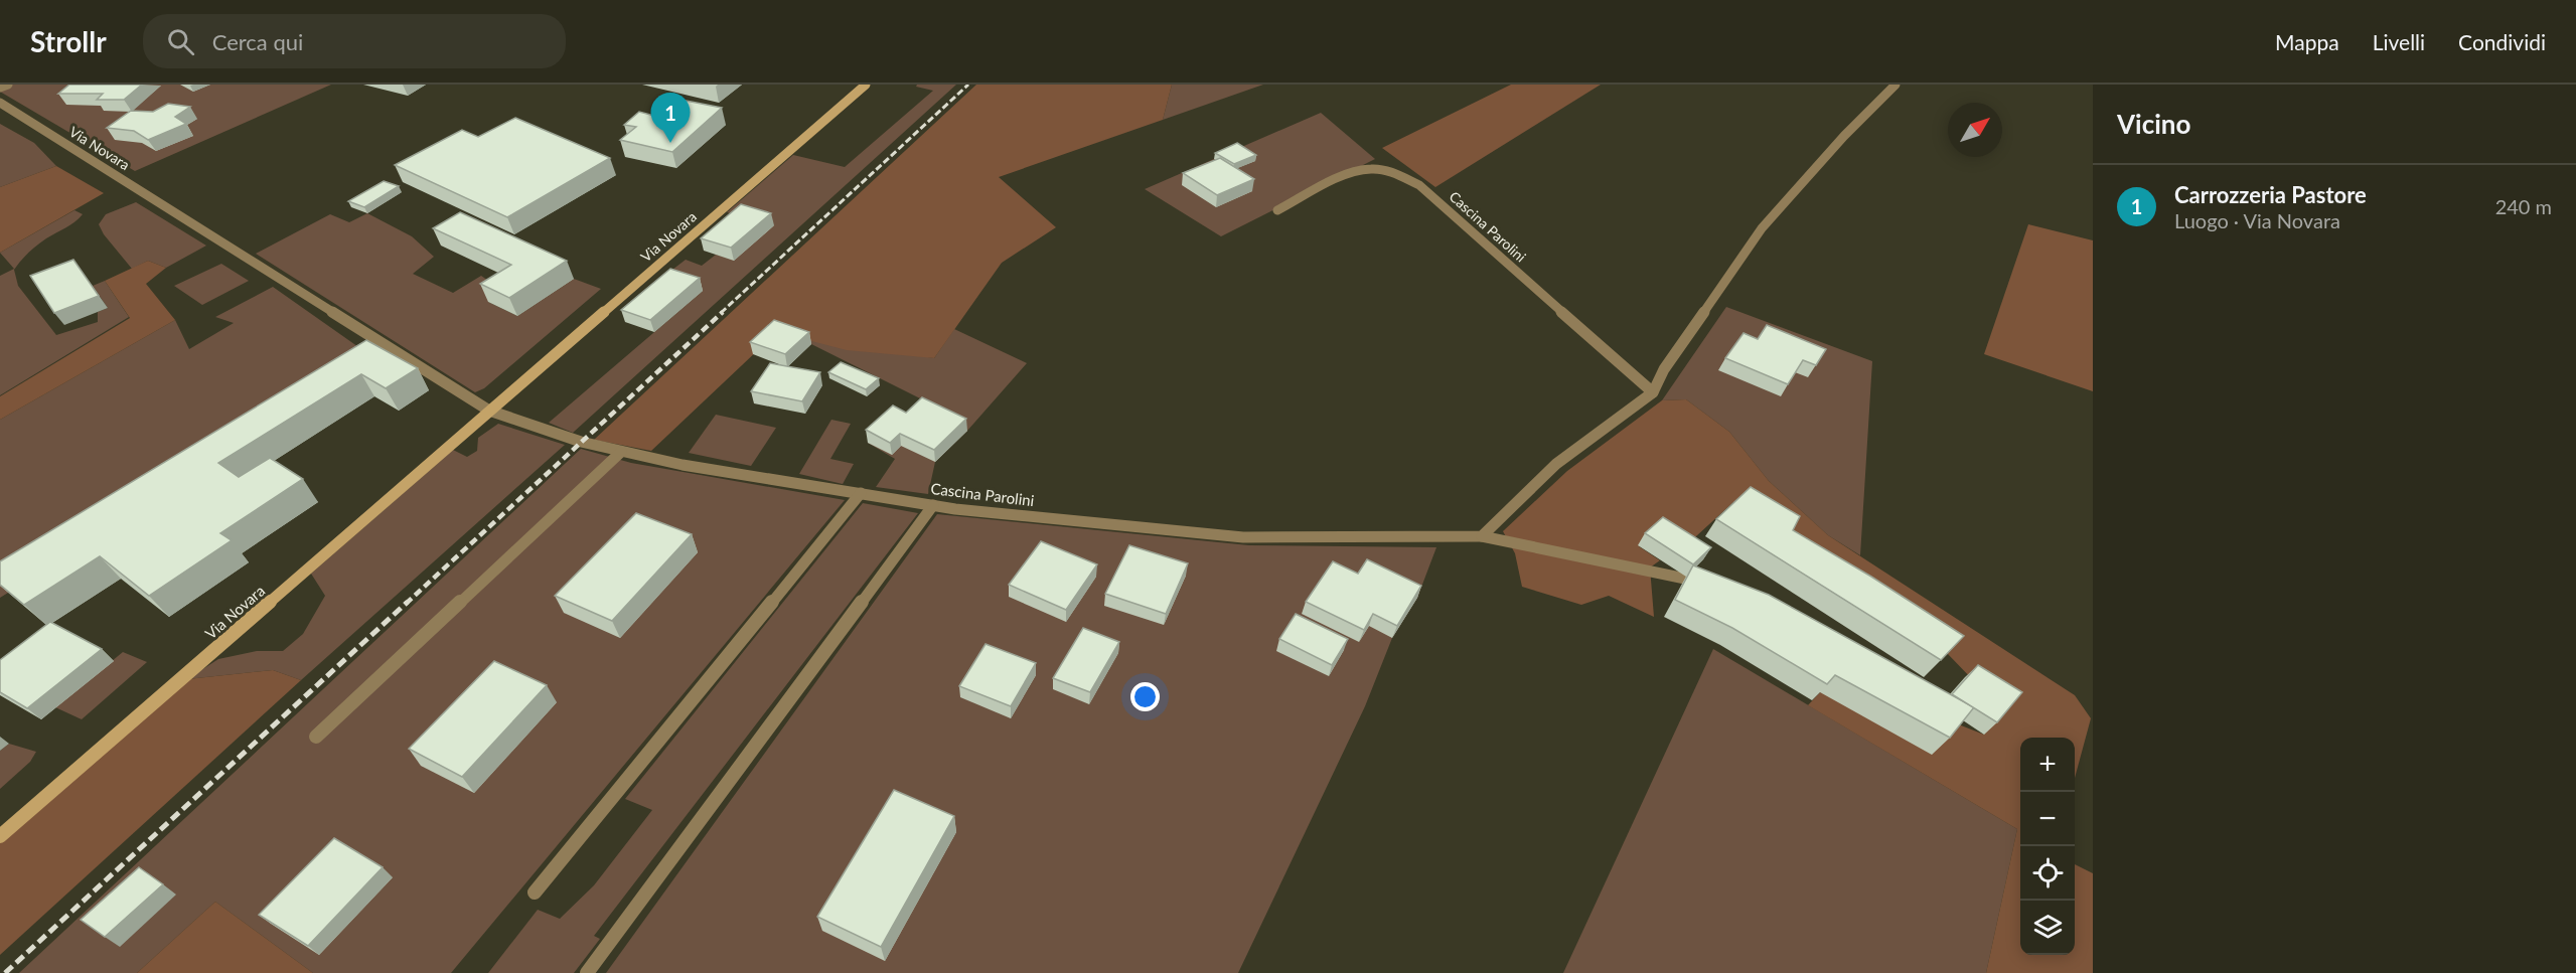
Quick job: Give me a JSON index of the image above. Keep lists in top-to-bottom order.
{
  "streets": {
    "main road": ["Via Novara"],
    "street": ["Cascina Parolini"]
  },
  "crossings": [
    ["Via Novara", "Cascina Parolini"]
  ],
  "north": "top right",
  "page": {
    "header": "Strollr",
    "search": "Cerca qui",
    "nav": ["Mappa", "Livelli", "Condividi"],
    "heading": "Vicino",
    "pins": "1",
    "list": [
      {
        "mark": "1",
        "name": "Carrozzeria Pastore",
        "note": "Luogo · Via Novara",
        "value": "240 m"
      }
    ],
    "map_buttons": ["+", "−"]
  }
}
